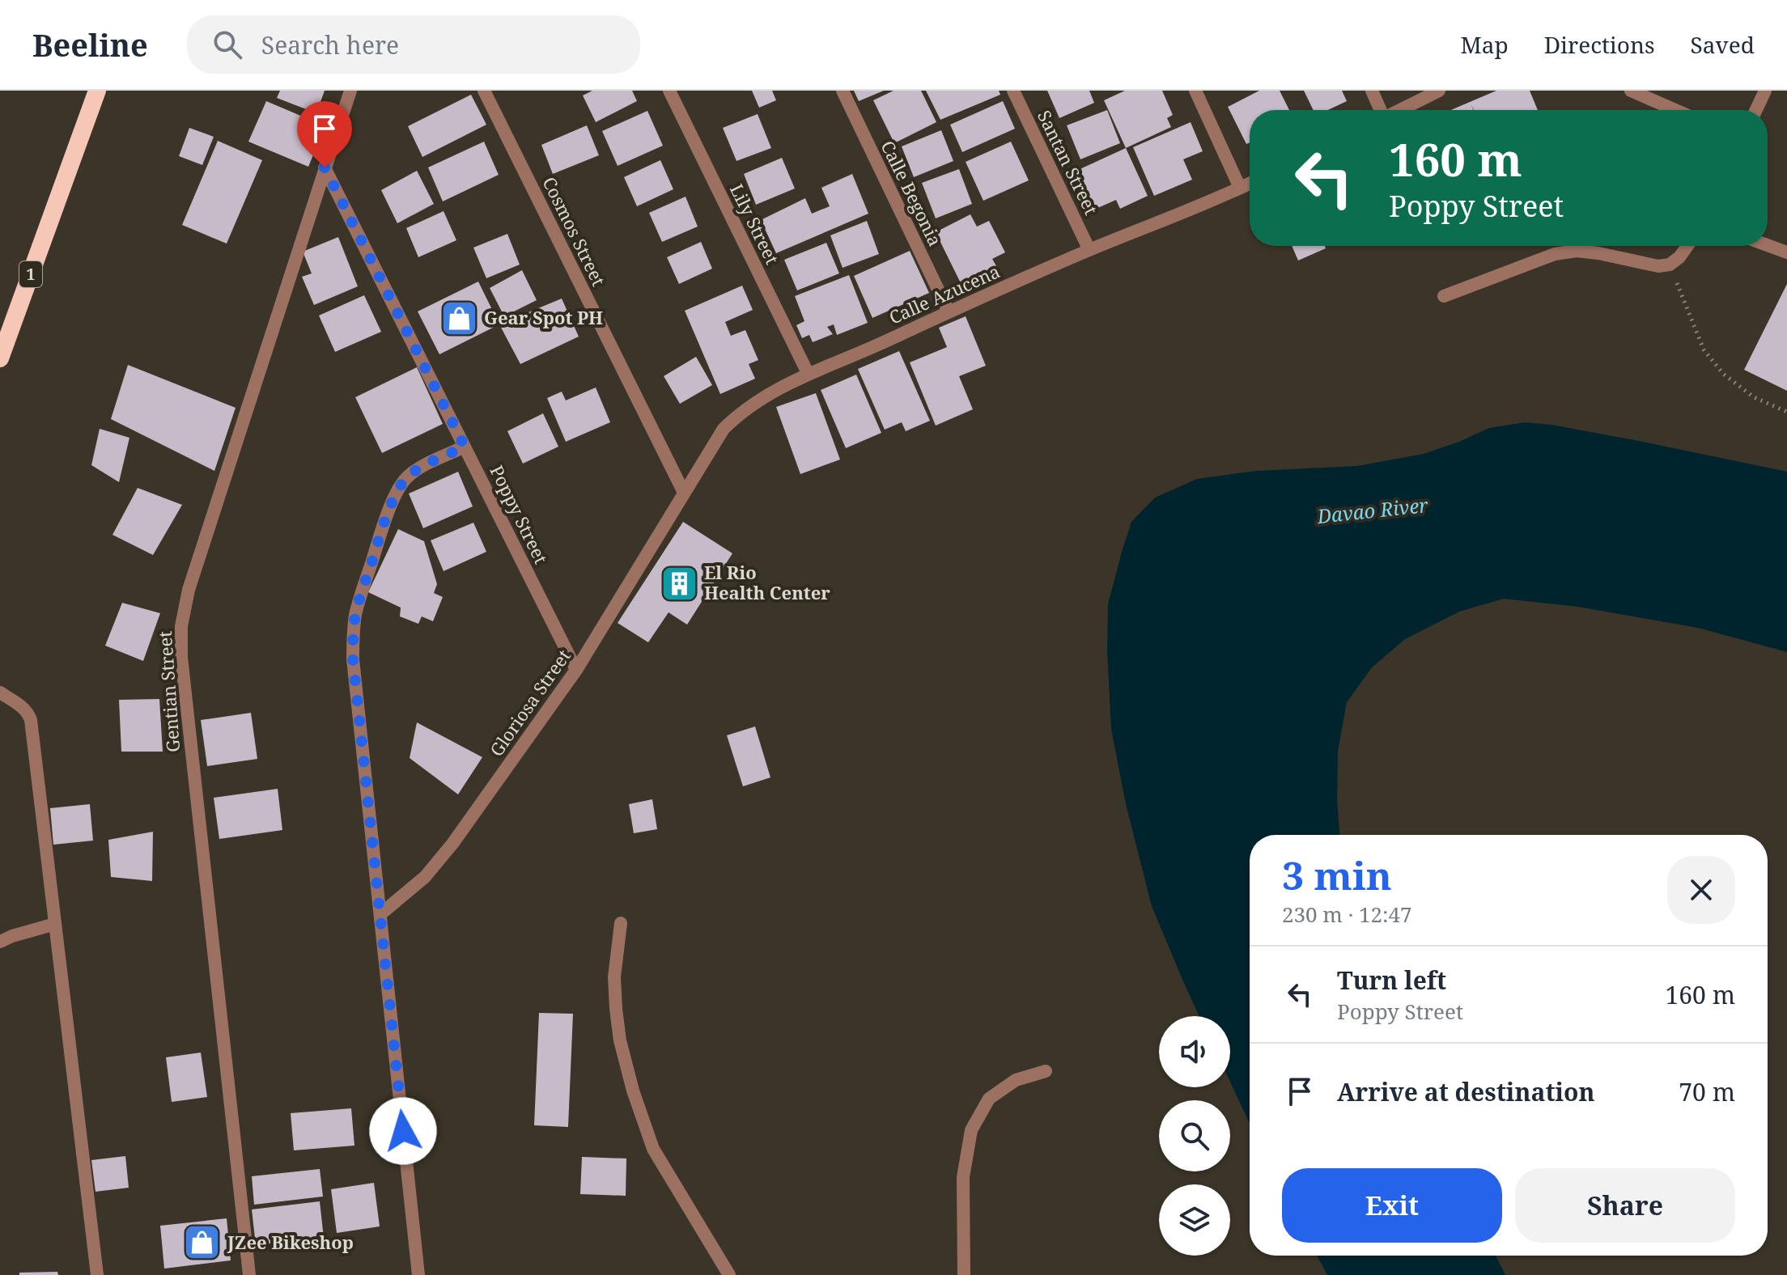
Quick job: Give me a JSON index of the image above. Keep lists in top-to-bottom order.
{
  "streets": {
    "highway": ["1"],
    "street": [
      "Santan Street",
      "Calle Begonia",
      "Lily Street",
      "Cosmos Street",
      "Calle Azucena",
      "Poppy Street",
      "Gentian Street",
      "Gloriosa Street"
    ]
  },
  "crossings": [
    ["Santan Street", "Calle Azucena"],
    ["Calle Begonia", "Calle Azucena"],
    ["Lily Street", "Calle Azucena"],
    ["Cosmos Street", "Calle Azucena"],
    ["Cosmos Street", "Gloriosa Street"],
    ["Calle Azucena", "Gloriosa Street"],
    ["Poppy Street", "Gentian Street"],
    ["Poppy Street", "Gloriosa Street"]
  ],
  "water": ["Davao River"],
  "places": {
    "shop": ["Gear Spot PH", "JZee Bikeshop"],
    "building": ["El Rio Health Center"]
  },
  "page": {
    "header": "Beeline",
    "search": "Search here",
    "nav": ["Map", "Directions", "Saved"],
    "turn": ["160 m", "Poppy Street"],
    "heading": ["3 min", "230 m · 12:47"],
    "list": [
      {
        "name": "Turn left",
        "note": "Poppy Street",
        "value": "160 m"
      },
      {
        "name": "Arrive at destination",
        "value": "70 m"
      }
    ],
    "buttons": ["Exit", "Share"]
  }
}
